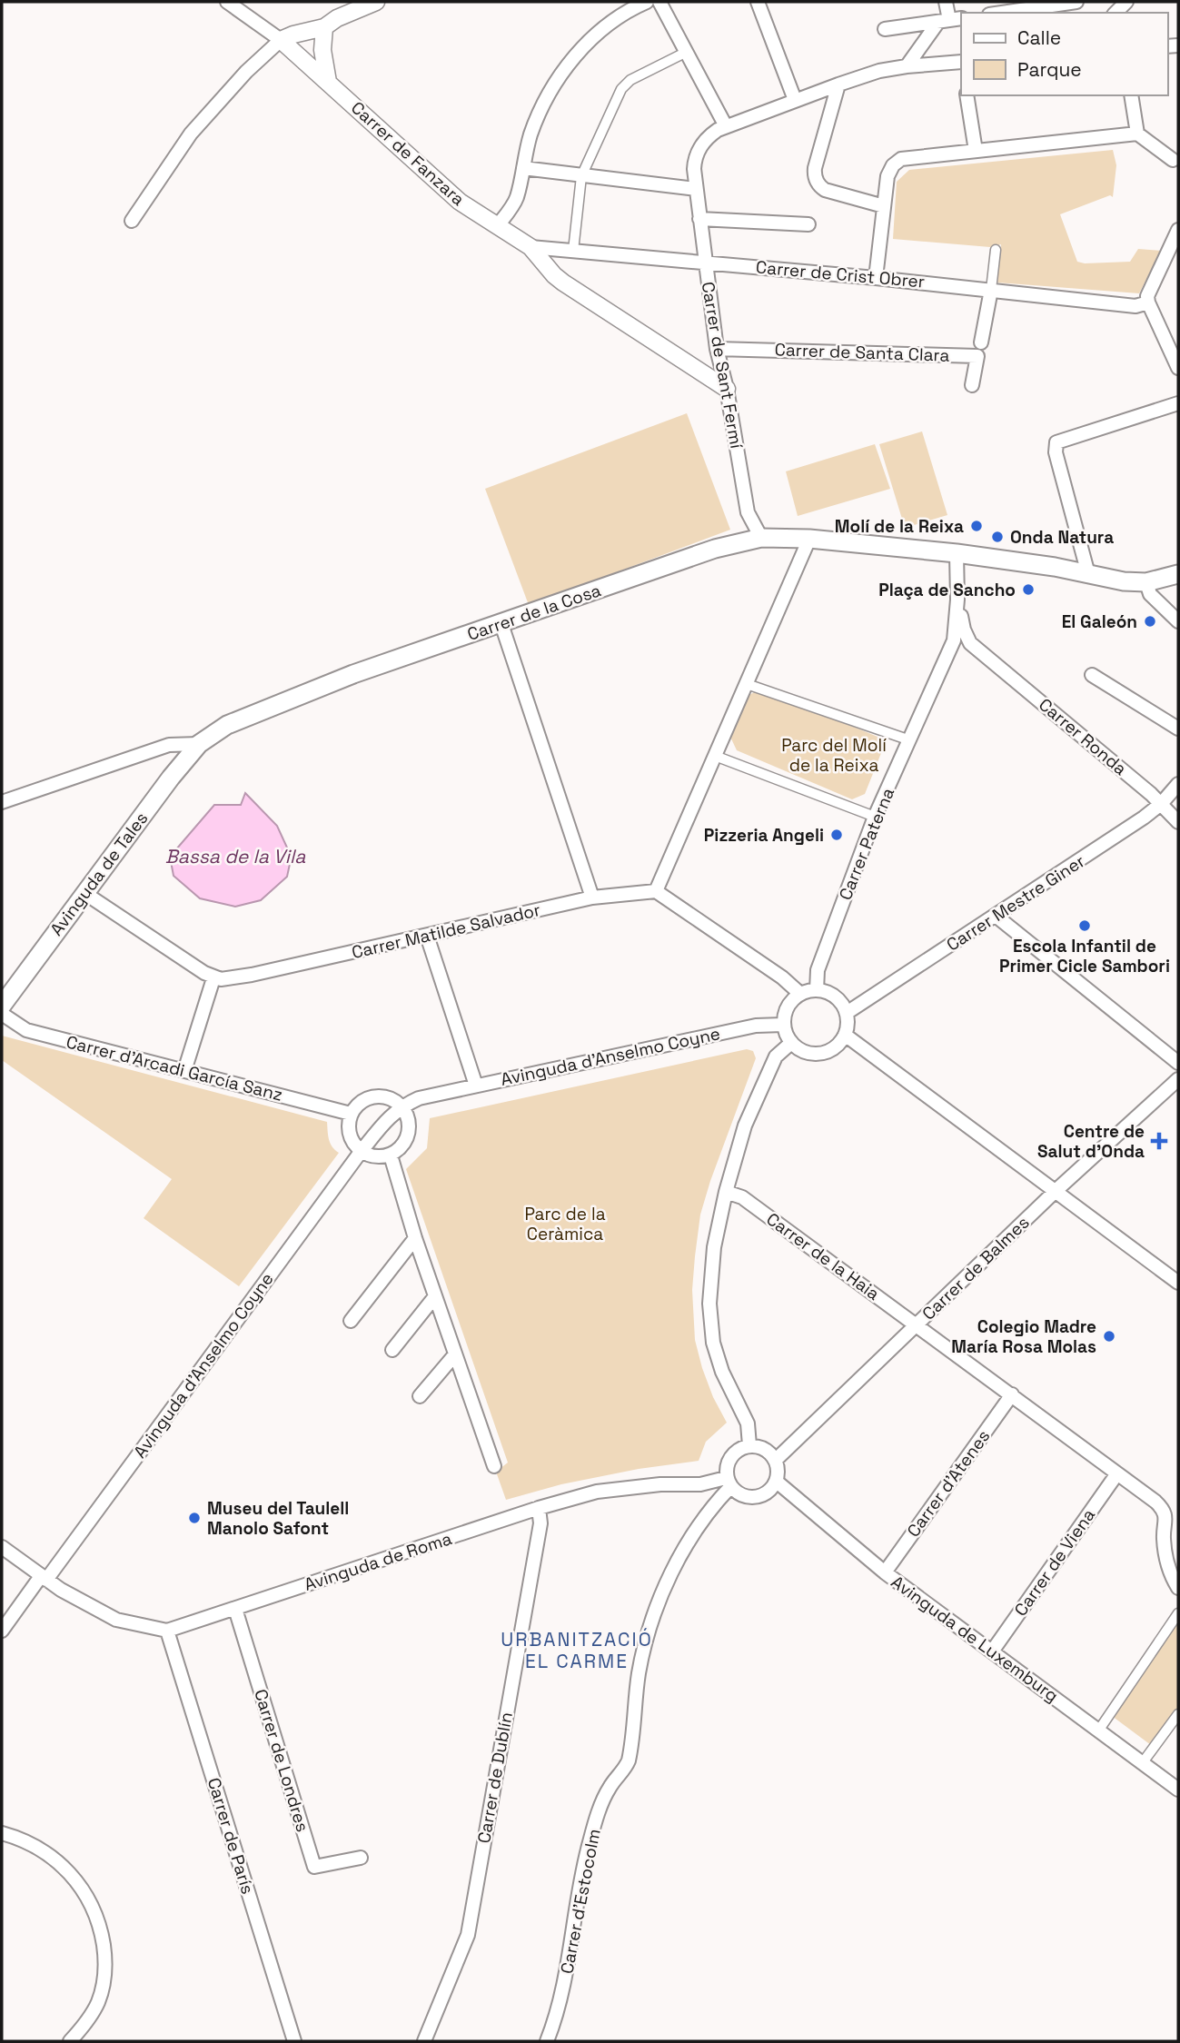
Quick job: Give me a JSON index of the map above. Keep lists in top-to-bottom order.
{
  "streets": {
    "main road": ["Carrer de la Cosa", "Avinguda de Tales"],
    "street": [
      "Carrer de Fanzara",
      "Carrer de Crist Obrer",
      "Carrer de Santa Clara",
      "Carrer de Sant Fermí",
      "Carrer Ronda",
      "Carrer Paterna",
      "Carrer Mestre Giner",
      "Carrer Matilde Salvador",
      "Avinguda d'Anselmo Coyne",
      "Carrer d'Arcadi García Sanz",
      "Carrer de la Haia",
      "Carrer de Balmes",
      "Carrer d'Atenes",
      "Avinguda de Roma",
      "Carrer de Viena",
      "Avinguda de Luxemburg",
      "Carrer de Londres",
      "Carrer de Dublín",
      "Carrer de París",
      "Carrer d'Estocolm"
    ]
  },
  "crossings": [
    ["Carrer de Fanzara", "Carrer de Crist Obrer"],
    ["Carrer de Fanzara", "Carrer de Sant Fermí"],
    ["Carrer de Crist Obrer", "Carrer de Sant Fermí"],
    ["Carrer de Santa Clara", "Carrer de Sant Fermí"],
    ["Carrer de Sant Fermí", "Carrer de la Cosa"],
    ["Carrer de la Cosa", "Carrer Paterna"],
    ["Carrer de la Cosa", "Avinguda de Tales"],
    ["Carrer Ronda", "Carrer Paterna"],
    ["Carrer Ronda", "Carrer Mestre Giner"],
    ["Carrer Paterna", "Carrer Mestre Giner"],
    ["Carrer Paterna", "Avinguda d'Anselmo Coyne"],
    ["Carrer Mestre Giner", "Avinguda d'Anselmo Coyne"],
    ["Avinguda d'Anselmo Coyne", "Avinguda de Roma"],
    ["Carrer de la Haia", "Carrer de Balmes"],
    ["Carrer de la Haia", "Carrer d'Atenes"],
    ["Carrer de la Haia", "Carrer de Viena"],
    ["Carrer de Balmes", "Avinguda de Roma"],
    ["Carrer de Balmes", "Avinguda de Luxemburg"],
    ["Carrer de Balmes", "Carrer d'Estocolm"],
    ["Carrer d'Atenes", "Avinguda de Luxemburg"],
    ["Avinguda de Roma", "Avinguda de Luxemburg"],
    ["Avinguda de Roma", "Carrer de Londres"],
    ["Avinguda de Roma", "Carrer de Dublín"],
    ["Avinguda de Roma", "Carrer de París"],
    ["Avinguda de Roma", "Carrer d'Estocolm"],
    ["Carrer de Viena", "Avinguda de Luxemburg"],
    ["Avinguda de Luxemburg", "Carrer d'Estocolm"]
  ],
  "districts": ["URBANITZACIÓ EL CARME"],
  "water": ["Bassa de la Vila"],
  "parks": ["Parc del Molí de la Reixa", "Parc de la Ceràmica"],
  "places": {
    "other": [
      "Molí de la Reixa",
      "Onda Natura",
      "Plaça de Sancho",
      "El Galeón",
      "Pizzeria Angeli",
      "Escola Infantil de Primer Cicle Sambori",
      "Colegio Madre María Rosa Molas",
      "Museu del Taulell Manolo Safont"
    ],
    "health": ["Centre de Salut d'Onda"]
  },
  "legend": ["Calle", "Parque"]
}
